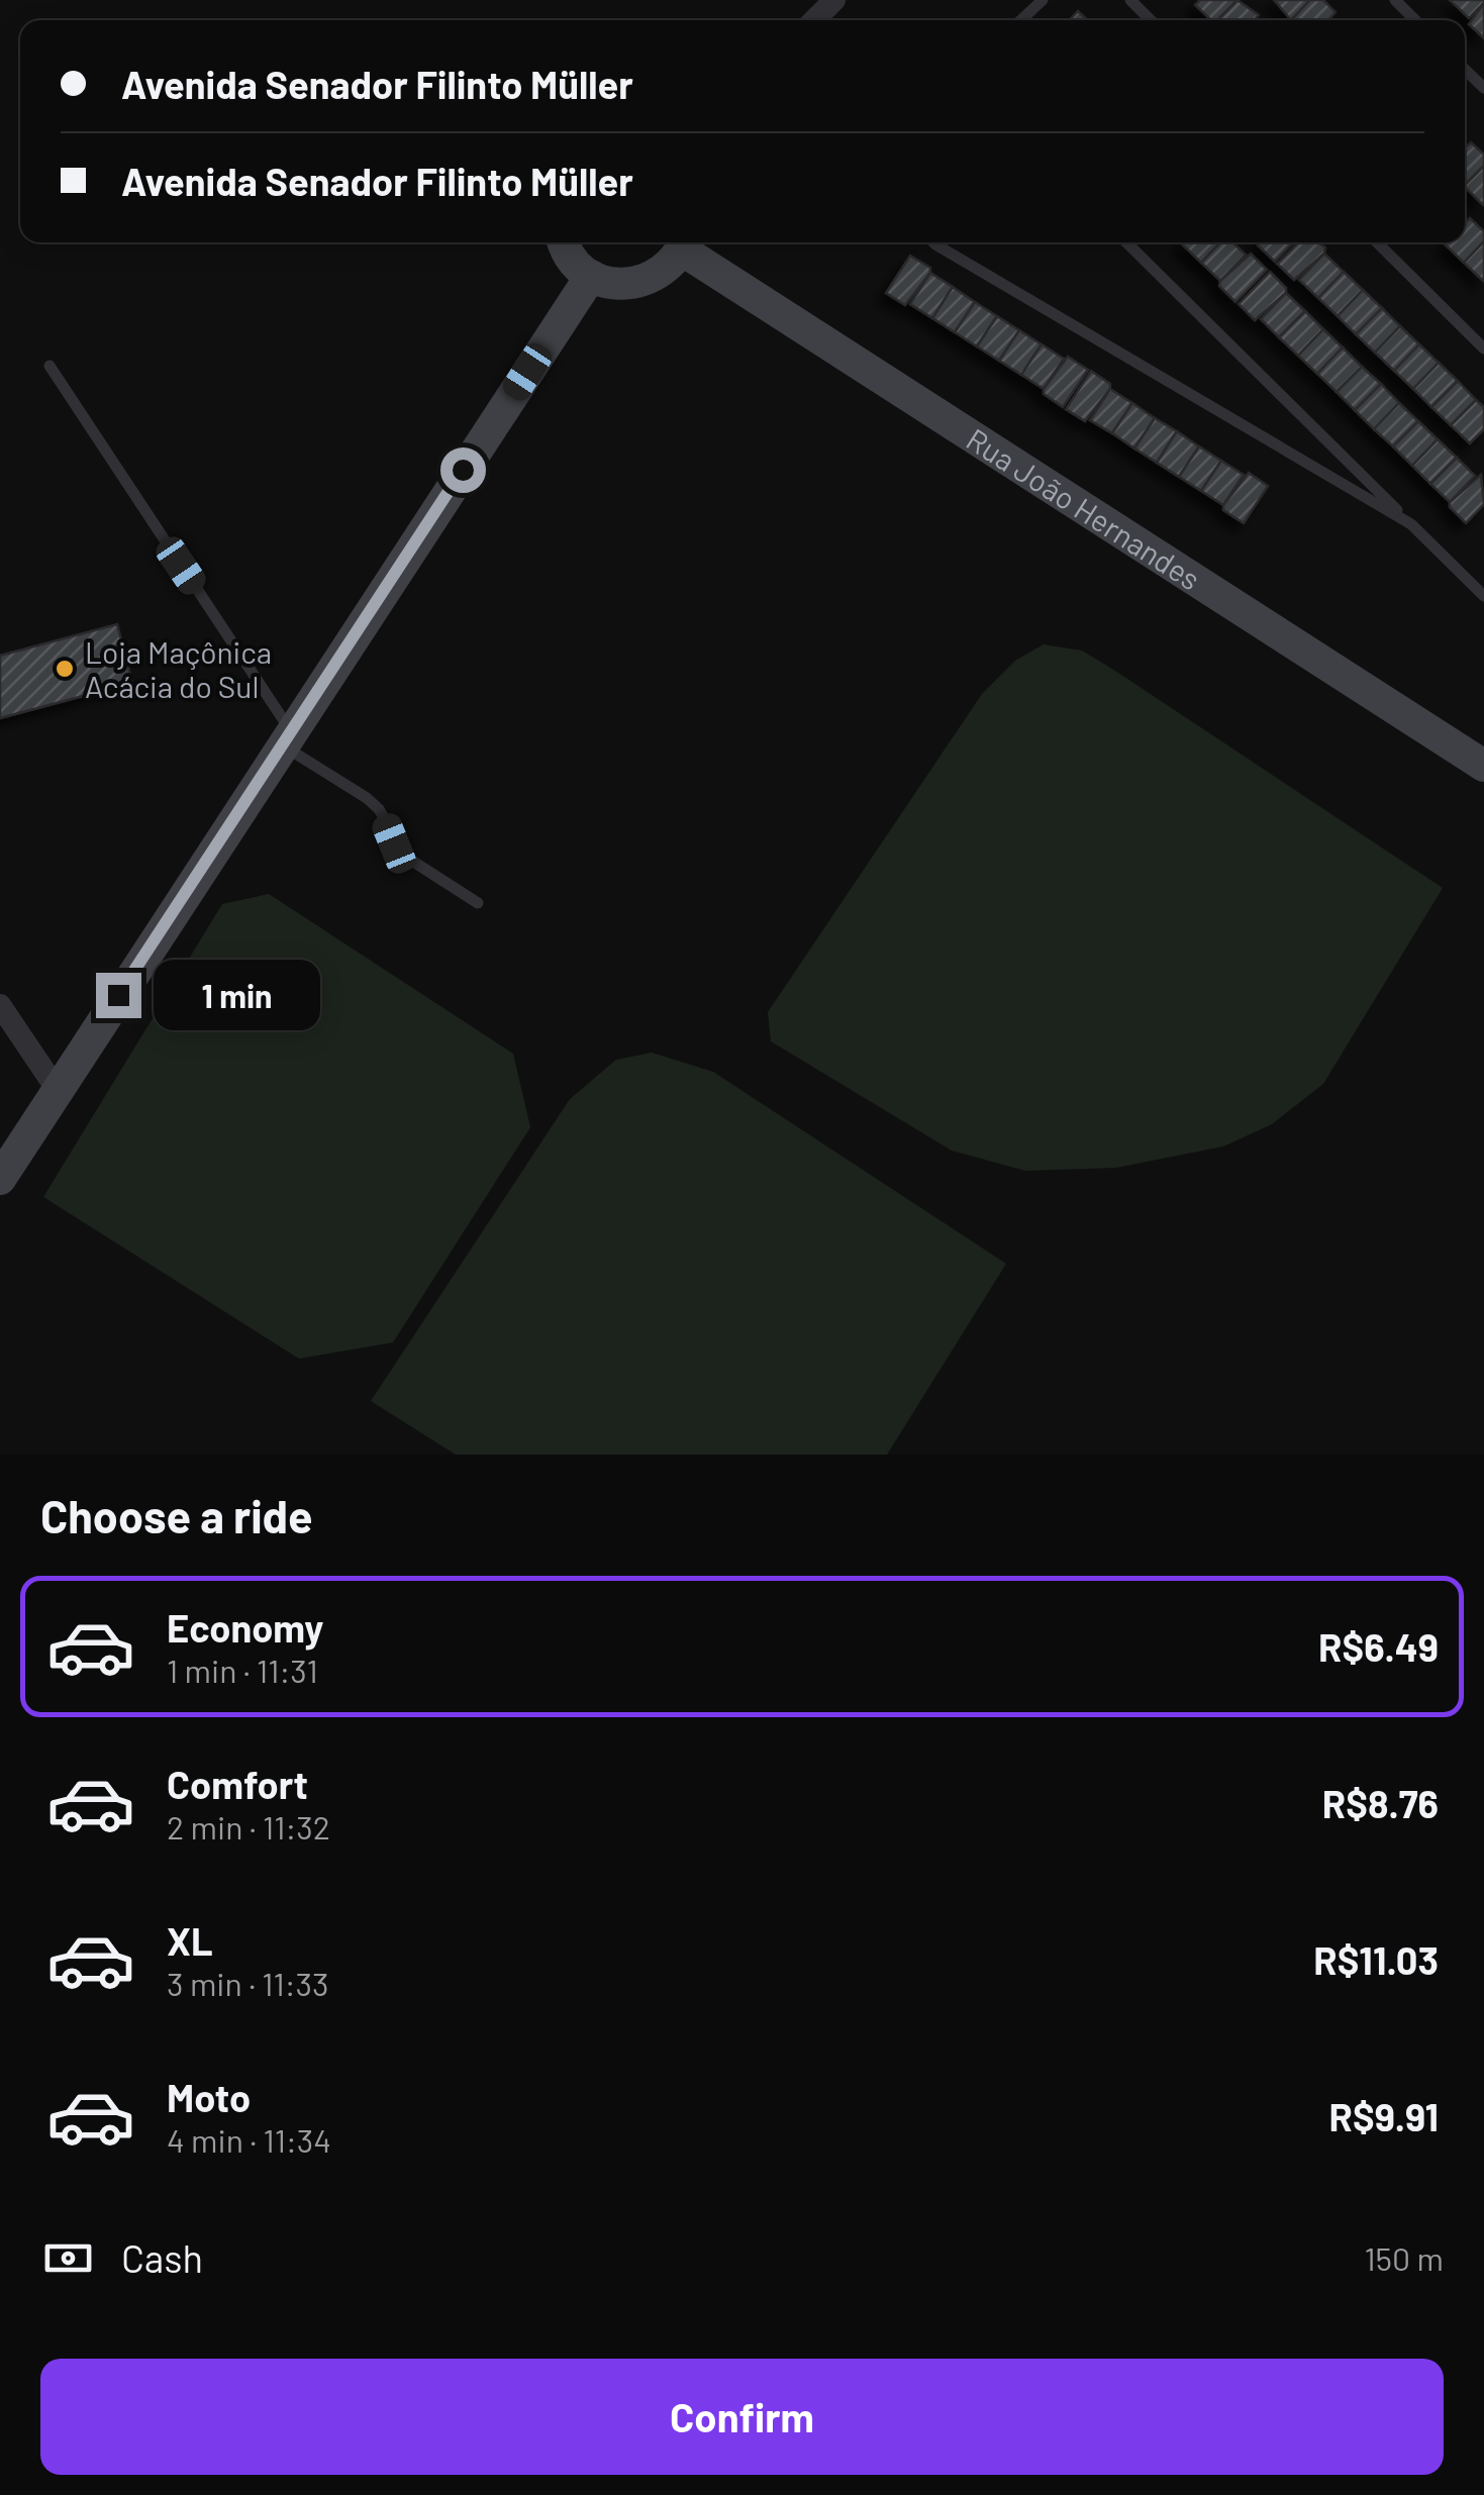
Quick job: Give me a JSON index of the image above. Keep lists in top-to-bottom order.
{
  "streets": {
    "street": ["Rua João Hernandes"]
  },
  "places": ["Loja Maçônica Acácia do Sul"],
  "page": {
    "banner": ["Avenida Senador Filinto Müller", "Avenida Senador Filinto Müller"],
    "bubble": "1 min",
    "heading": "Choose a ride",
    "list": [
      {
        "name": "Economy",
        "note": "1 min · 11:31",
        "value": "R$6.49"
      },
      {
        "name": "Comfort",
        "note": "2 min · 11:32",
        "value": "R$8.76"
      },
      {
        "name": "XL",
        "note": "3 min · 11:33",
        "value": "R$11.03"
      },
      {
        "name": "Moto",
        "note": "4 min · 11:34",
        "value": "R$9.91"
      }
    ],
    "pay": ["Cash", "150 m"],
    "buttons": "Confirm"
  }
}
